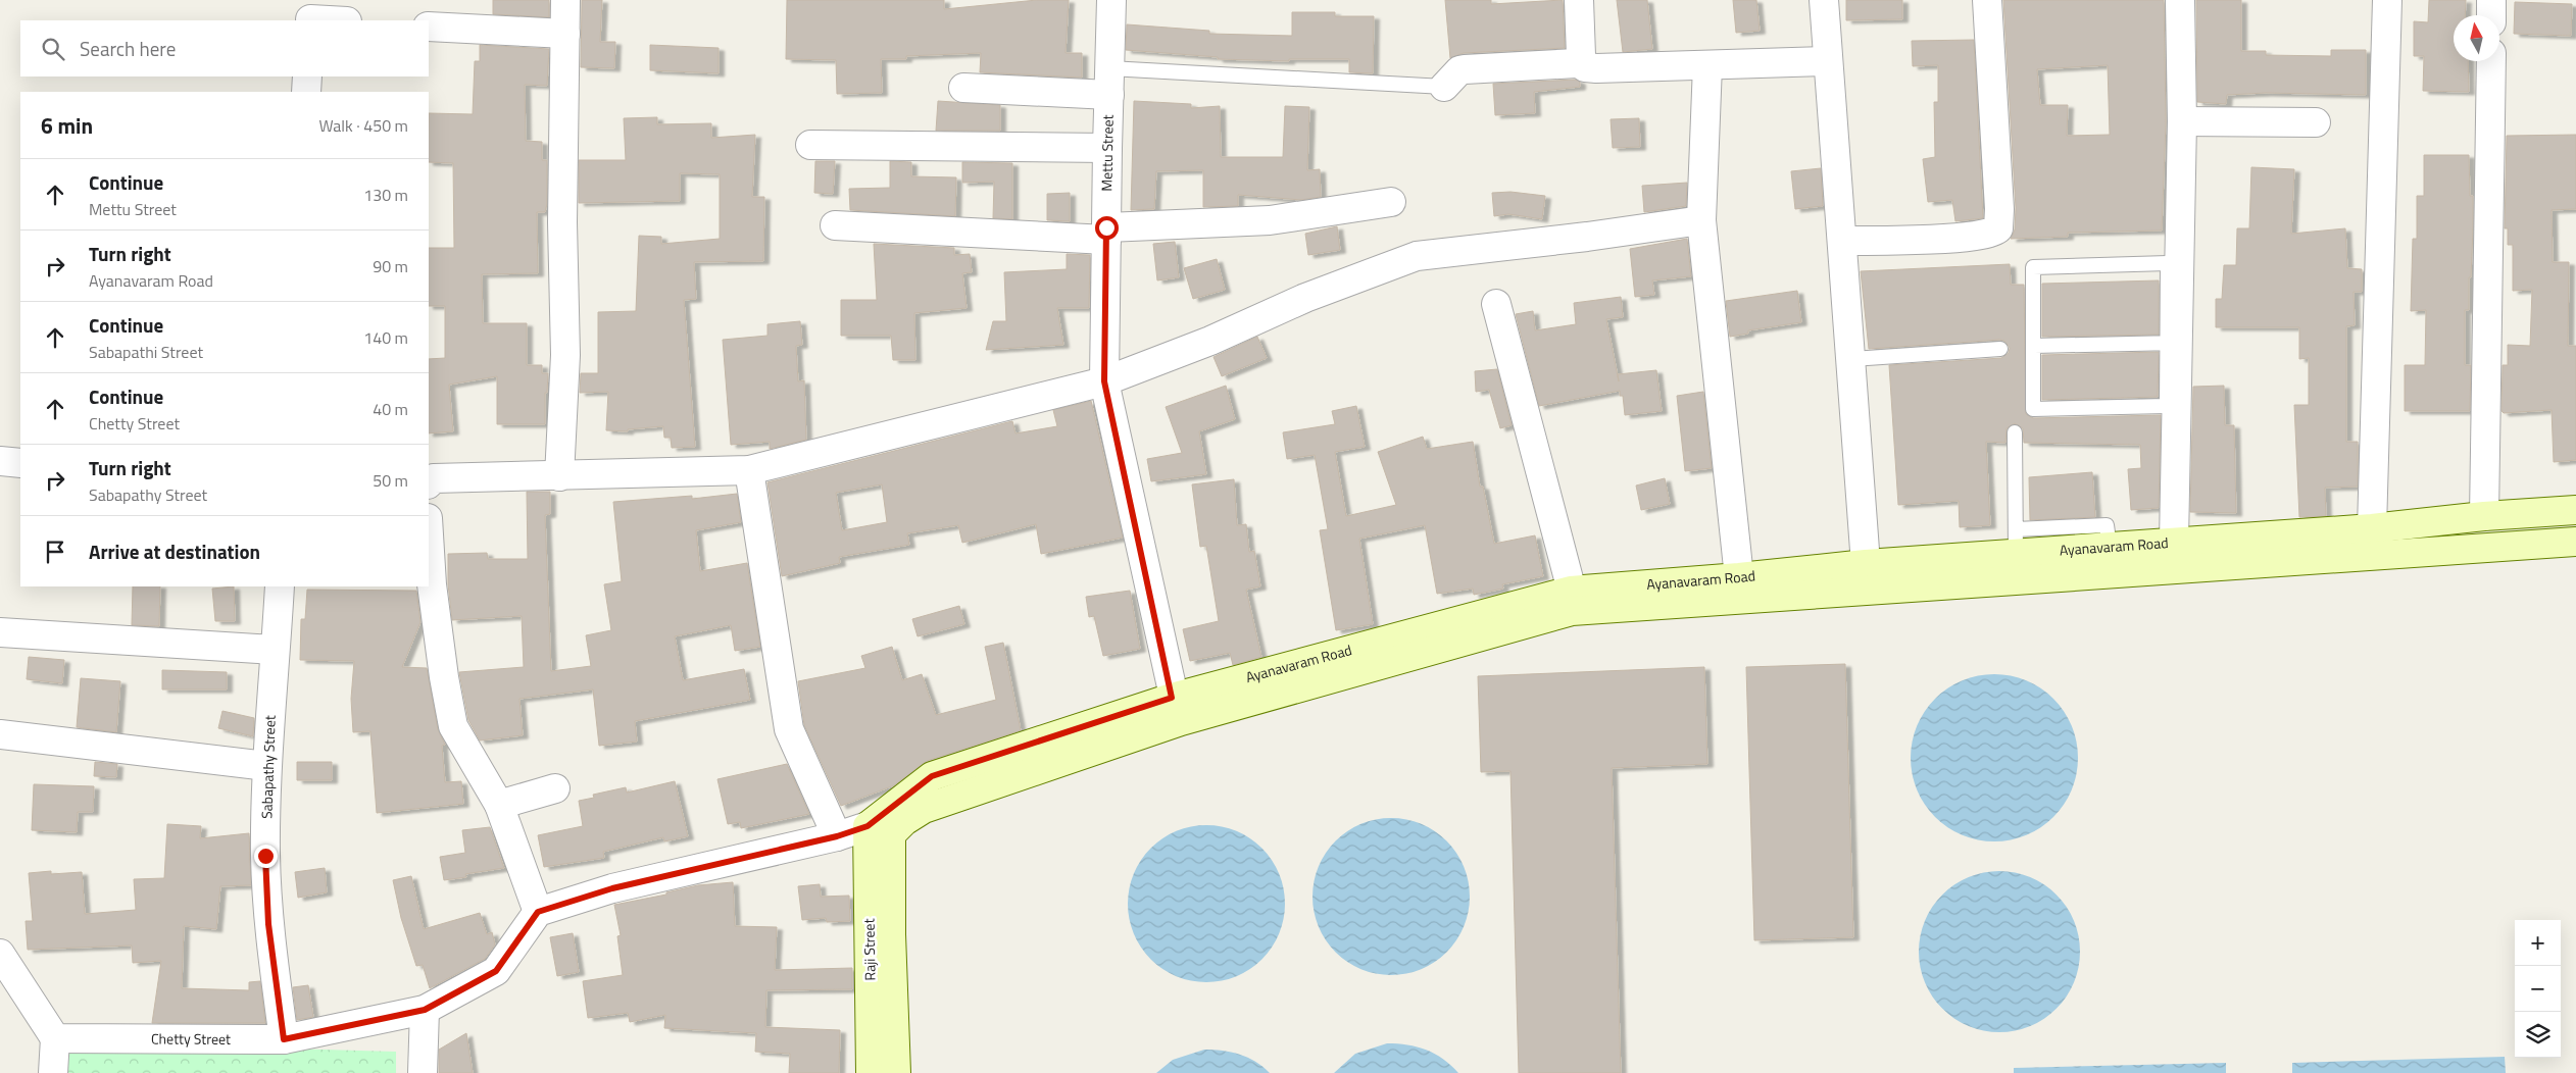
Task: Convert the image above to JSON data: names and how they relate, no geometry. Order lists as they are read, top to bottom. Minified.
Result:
{"streets":{"street":["Mettu Street","Ayanavaram Road","Sabapathy Street","Raji Street","Chetty Street"]},"crossings":[["Mettu Street","Ayanavaram Road"],["Ayanavaram Road","Raji Street"],["Sabapathy Street","Chetty Street"]],"north":"top","page":{"search":"Search here","heading":["6 min","Walk · 450 m"],"list":[["Continue","Mettu Street","130 m"],["Turn right","Ayanavaram Road","90 m"],["Continue","Sabapathi Street","140 m"],["Continue","Chetty Street","40 m"],["Turn right","Sabapathy Street","50 m"],"Arrive at destination"],"map_buttons":["+","−"]}}
